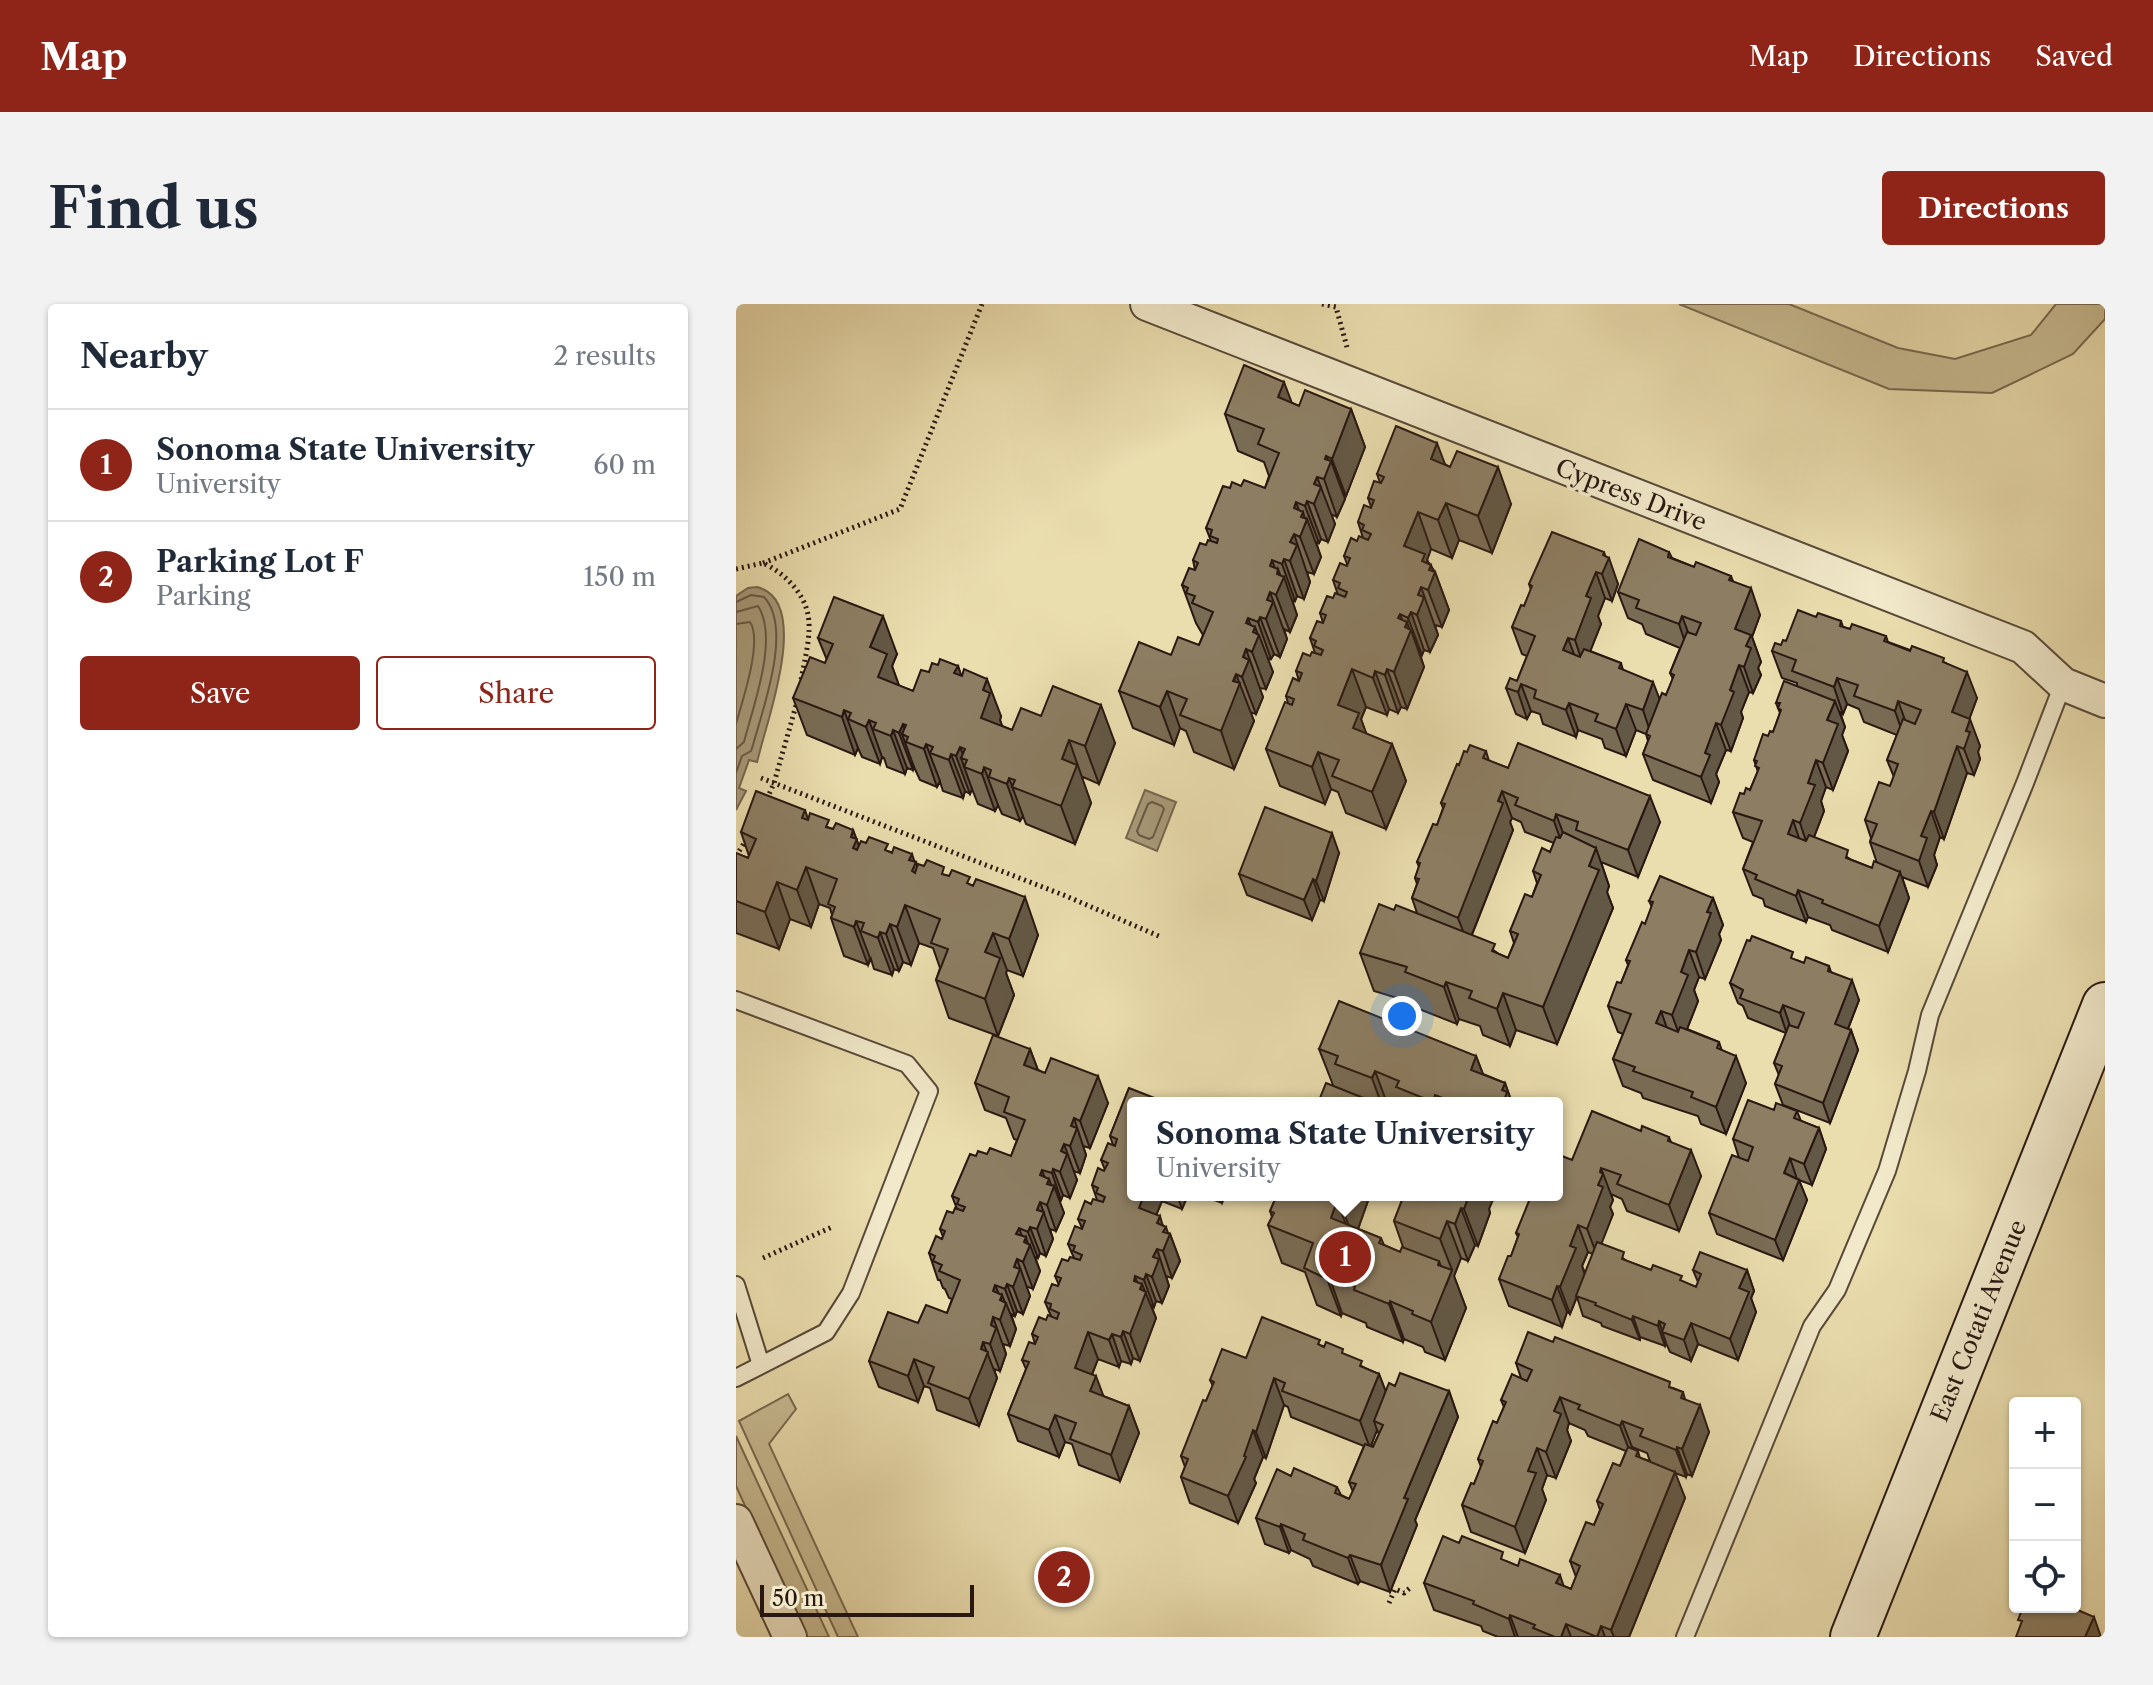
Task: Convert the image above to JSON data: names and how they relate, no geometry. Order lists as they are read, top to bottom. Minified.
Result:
{"streets":{"main road":["East Cotati Avenue"],"street":["Cypress Drive"]},"scale_bar":"50 m","page":{"header":"Map","nav":["Map","Directions","Saved"],"buttons":["Directions",["Save","Share"]],"title":"Find us","heading":["Nearby","2 results"],"list":[{"mark":"1","name":"Sonoma State University","note":"University","value":"60 m"},{"mark":"2","name":"Parking Lot F","note":"Parking","value":"150 m"}],"popup":["Sonoma State University","University"],"pins":["1","2"],"map_buttons":["+","−"],"scale":"50 m"}}
